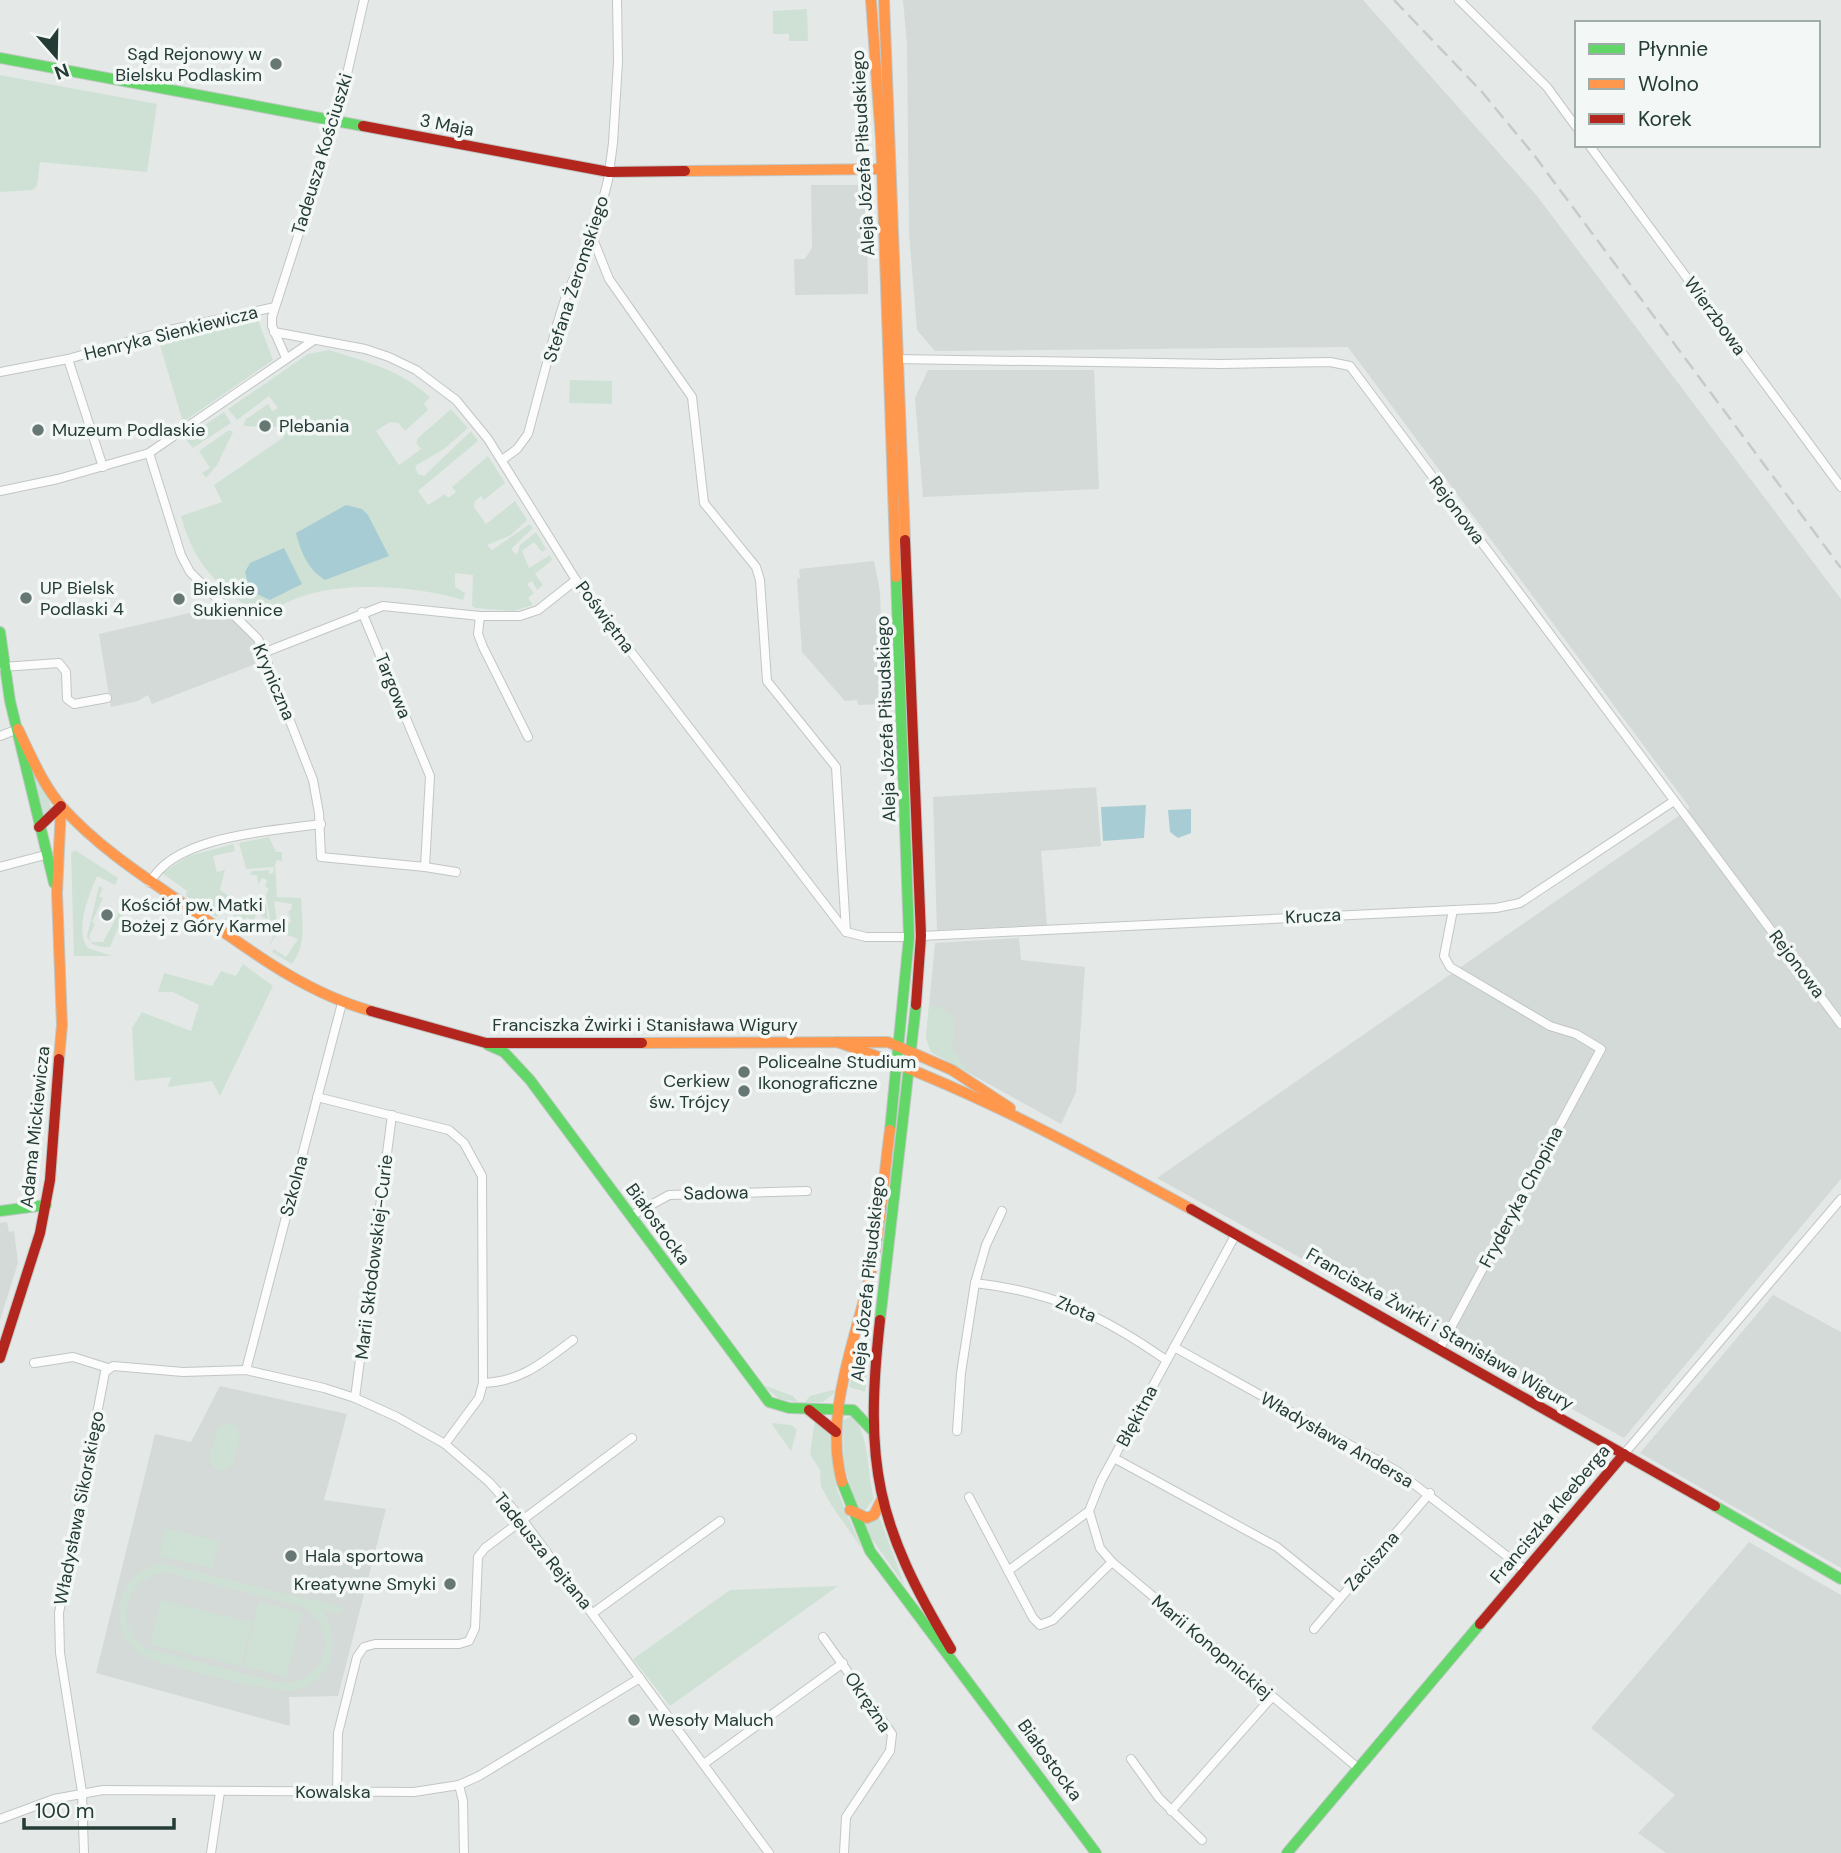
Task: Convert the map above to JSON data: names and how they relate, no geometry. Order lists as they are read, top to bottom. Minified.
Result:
{"streets":{"street":["3 Maja","Aleja Józefa Piłsudskiego","Tadeusza Kościuszki","Stefana Żeromskiego","Wierzbowa","Henryka Sienkiewicza","Rejonowa","Poświętna","Kryniczna","Targowa","Krucza","Franciszka Żwirki i Stanisława Wigury","Adama Mickiewicza","Szkolna","Sadowa","Fryderyka Chopina","Białostocka","Marii Skłodowskiej-Curie","Złota","Błękitna","Władysława Andersa","Władysława Sikorskiego","Franciszka Kleeberga","Tadeusza Rejtana","Zaciszna","Marii Konopnickiej","Okrężna","Kowalska"]},"crossings":[["3 Maja","Aleja Józefa Piłsudskiego"],["3 Maja","Tadeusza Kościuszki"],["3 Maja","Stefana Żeromskiego"],["Aleja Józefa Piłsudskiego","Rejonowa"],["Aleja Józefa Piłsudskiego","Krucza"],["Aleja Józefa Piłsudskiego","Franciszka Żwirki i Stanisława Wigury"],["Aleja Józefa Piłsudskiego","Białostocka"],["Tadeusza Kościuszki","Henryka Sienkiewicza"],["Tadeusza Kościuszki","Poświętna"],["Stefana Żeromskiego","Poświętna"],["Rejonowa","Krucza"],["Kryniczna","Targowa"],["Krucza","Fryderyka Chopina"],["Franciszka Żwirki i Stanisława Wigury","Adama Mickiewicza"],["Franciszka Żwirki i Stanisława Wigury","Szkolna"],["Franciszka Żwirki i Stanisława Wigury","Fryderyka Chopina"],["Franciszka Żwirki i Stanisława Wigury","Białostocka"],["Franciszka Żwirki i Stanisława Wigury","Błękitna"],["Franciszka Żwirki i Stanisława Wigury","Franciszka Kleeberga"],["Szkolna","Tadeusza Rejtana"],["Sadowa","Białostocka"],["Marii Skłodowskiej-Curie","Tadeusza Rejtana"],["Złota","Błękitna"],["Błękitna","Władysława Andersa"],["Błękitna","Marii Konopnickiej"],["Władysława Andersa","Franciszka Kleeberga"],["Władysława Andersa","Zaciszna"],["Władysława Sikorskiego","Tadeusza Rejtana"],["Władysława Sikorskiego","Kowalska"],["Franciszka Kleeberga","Marii Konopnickiej"],["Tadeusza Rejtana","Okrężna"],["Tadeusza Rejtana","Kowalska"]],"places":["Sąd Rejonowy w Bielsku Podlaskim","Plebania","Muzeum Podlaskie","UP Bielsk Podlaski 4","Bielskie Sukiennice","Kościół pw. Matki Bożej z Góry Karmel","Policealne Studium Ikonograficzne","Cerkiew św. Trójcy","Hala sportowa","Kreatywne Smyki","Wesoły Maluch"],"legend":["Płynnie","Wolno","Korek"],"scale_bar":"100 m","north":"bottom"}
